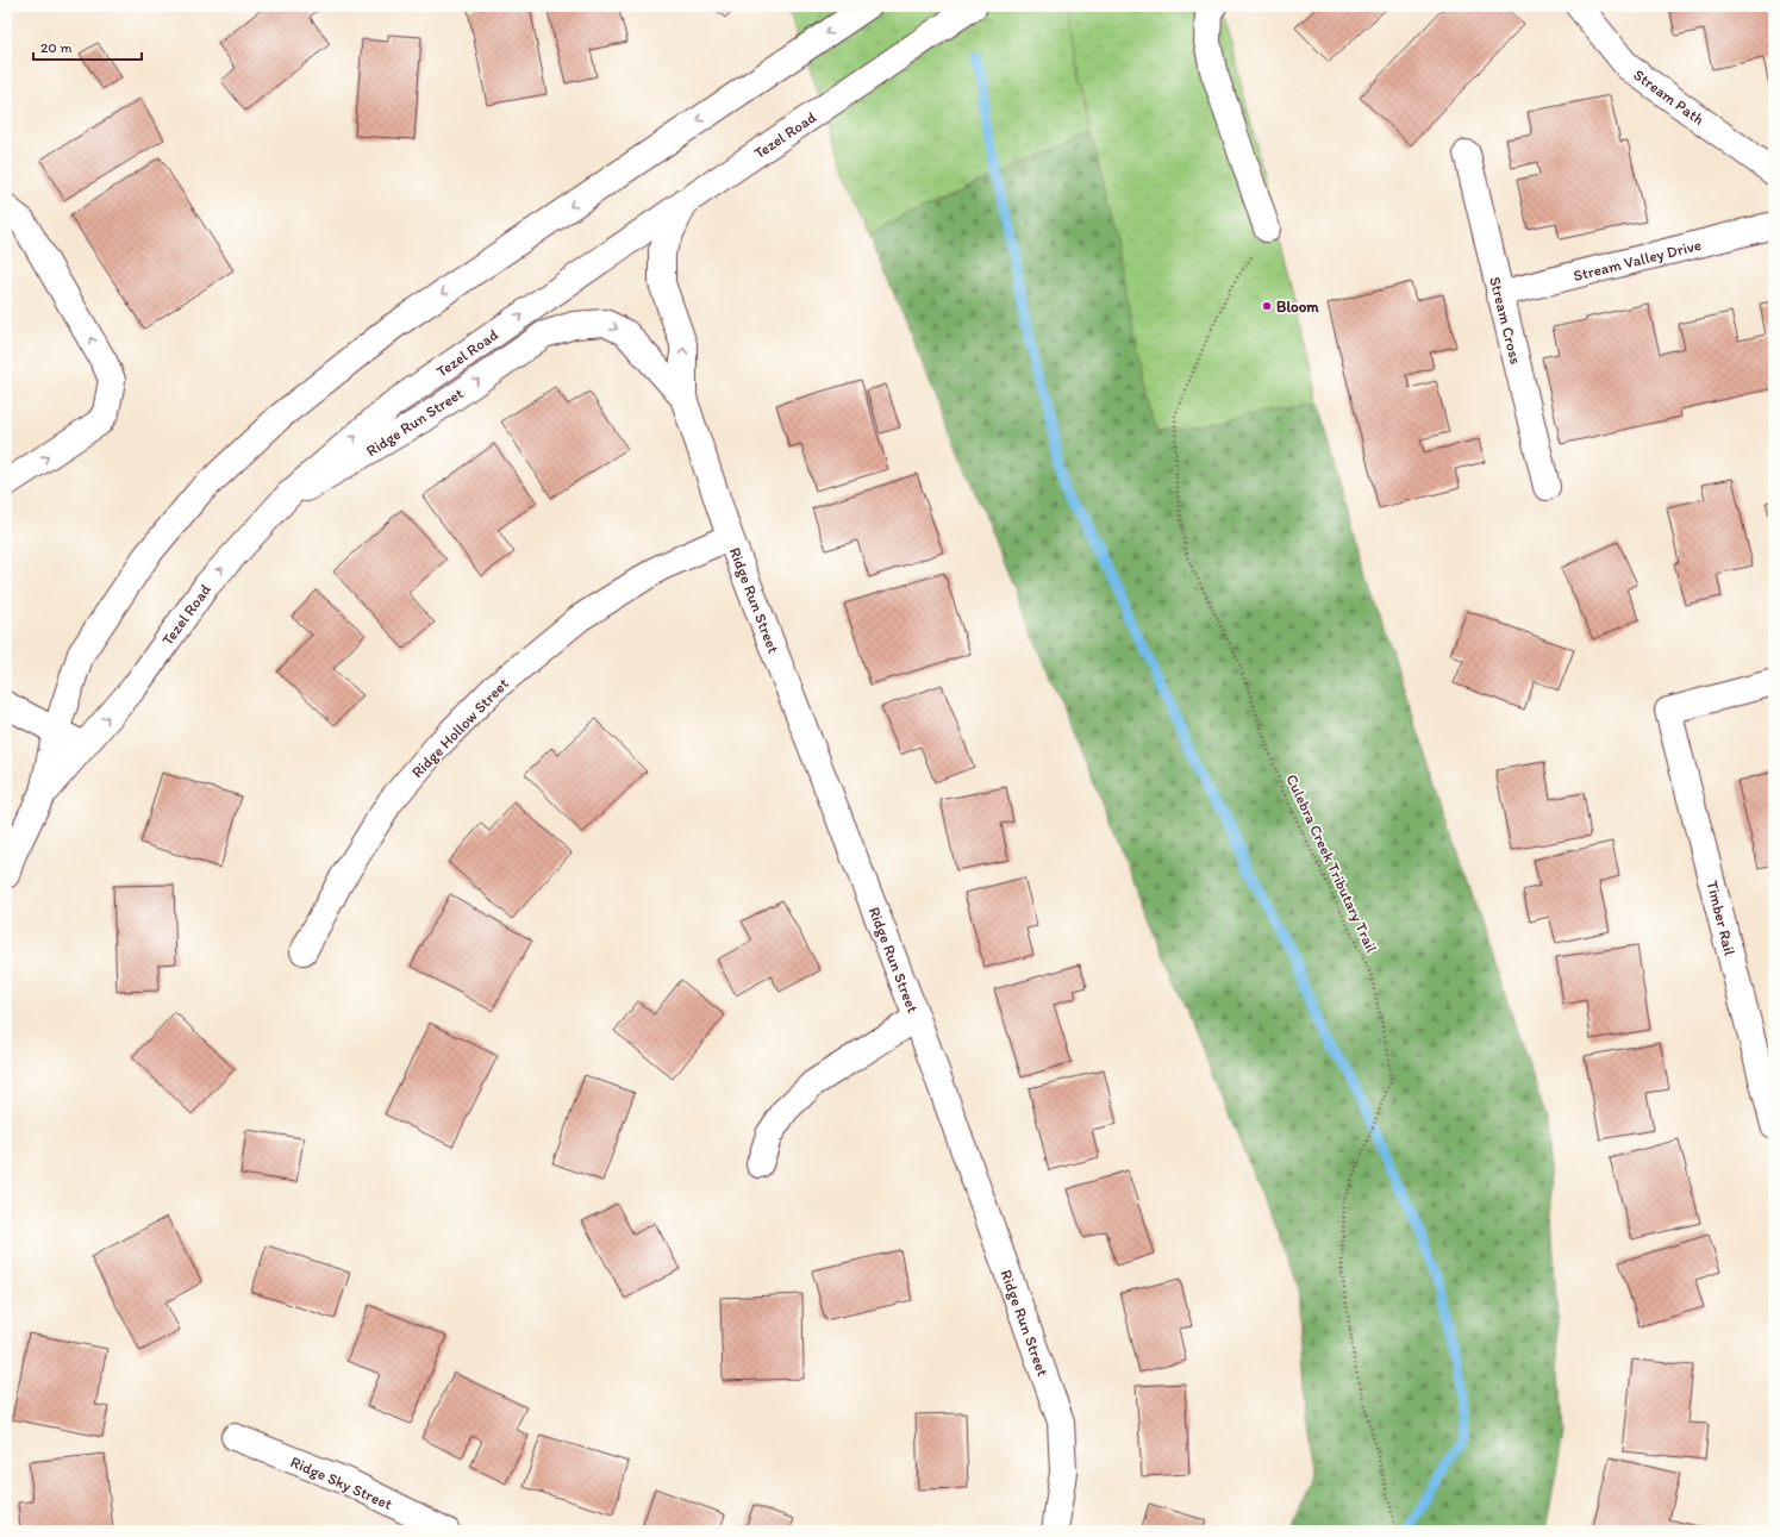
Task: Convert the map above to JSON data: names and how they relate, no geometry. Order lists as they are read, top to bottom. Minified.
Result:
{"streets":{"street":["Stream Path","Tezel Road","Stream Valley Drive","Stream Cross","Ridge Run Street","Ridge Hollow Street","Timber Rail","Ridge Sky Street"],"path":["Culebra Creek Tributary Trail"]},"crossings":[["Tezel Road","Ridge Run Street"],["Stream Valley Drive","Stream Cross"],["Ridge Run Street","Ridge Hollow Street"]],"places":["Bloom"],"scale_bar":"20 m"}
